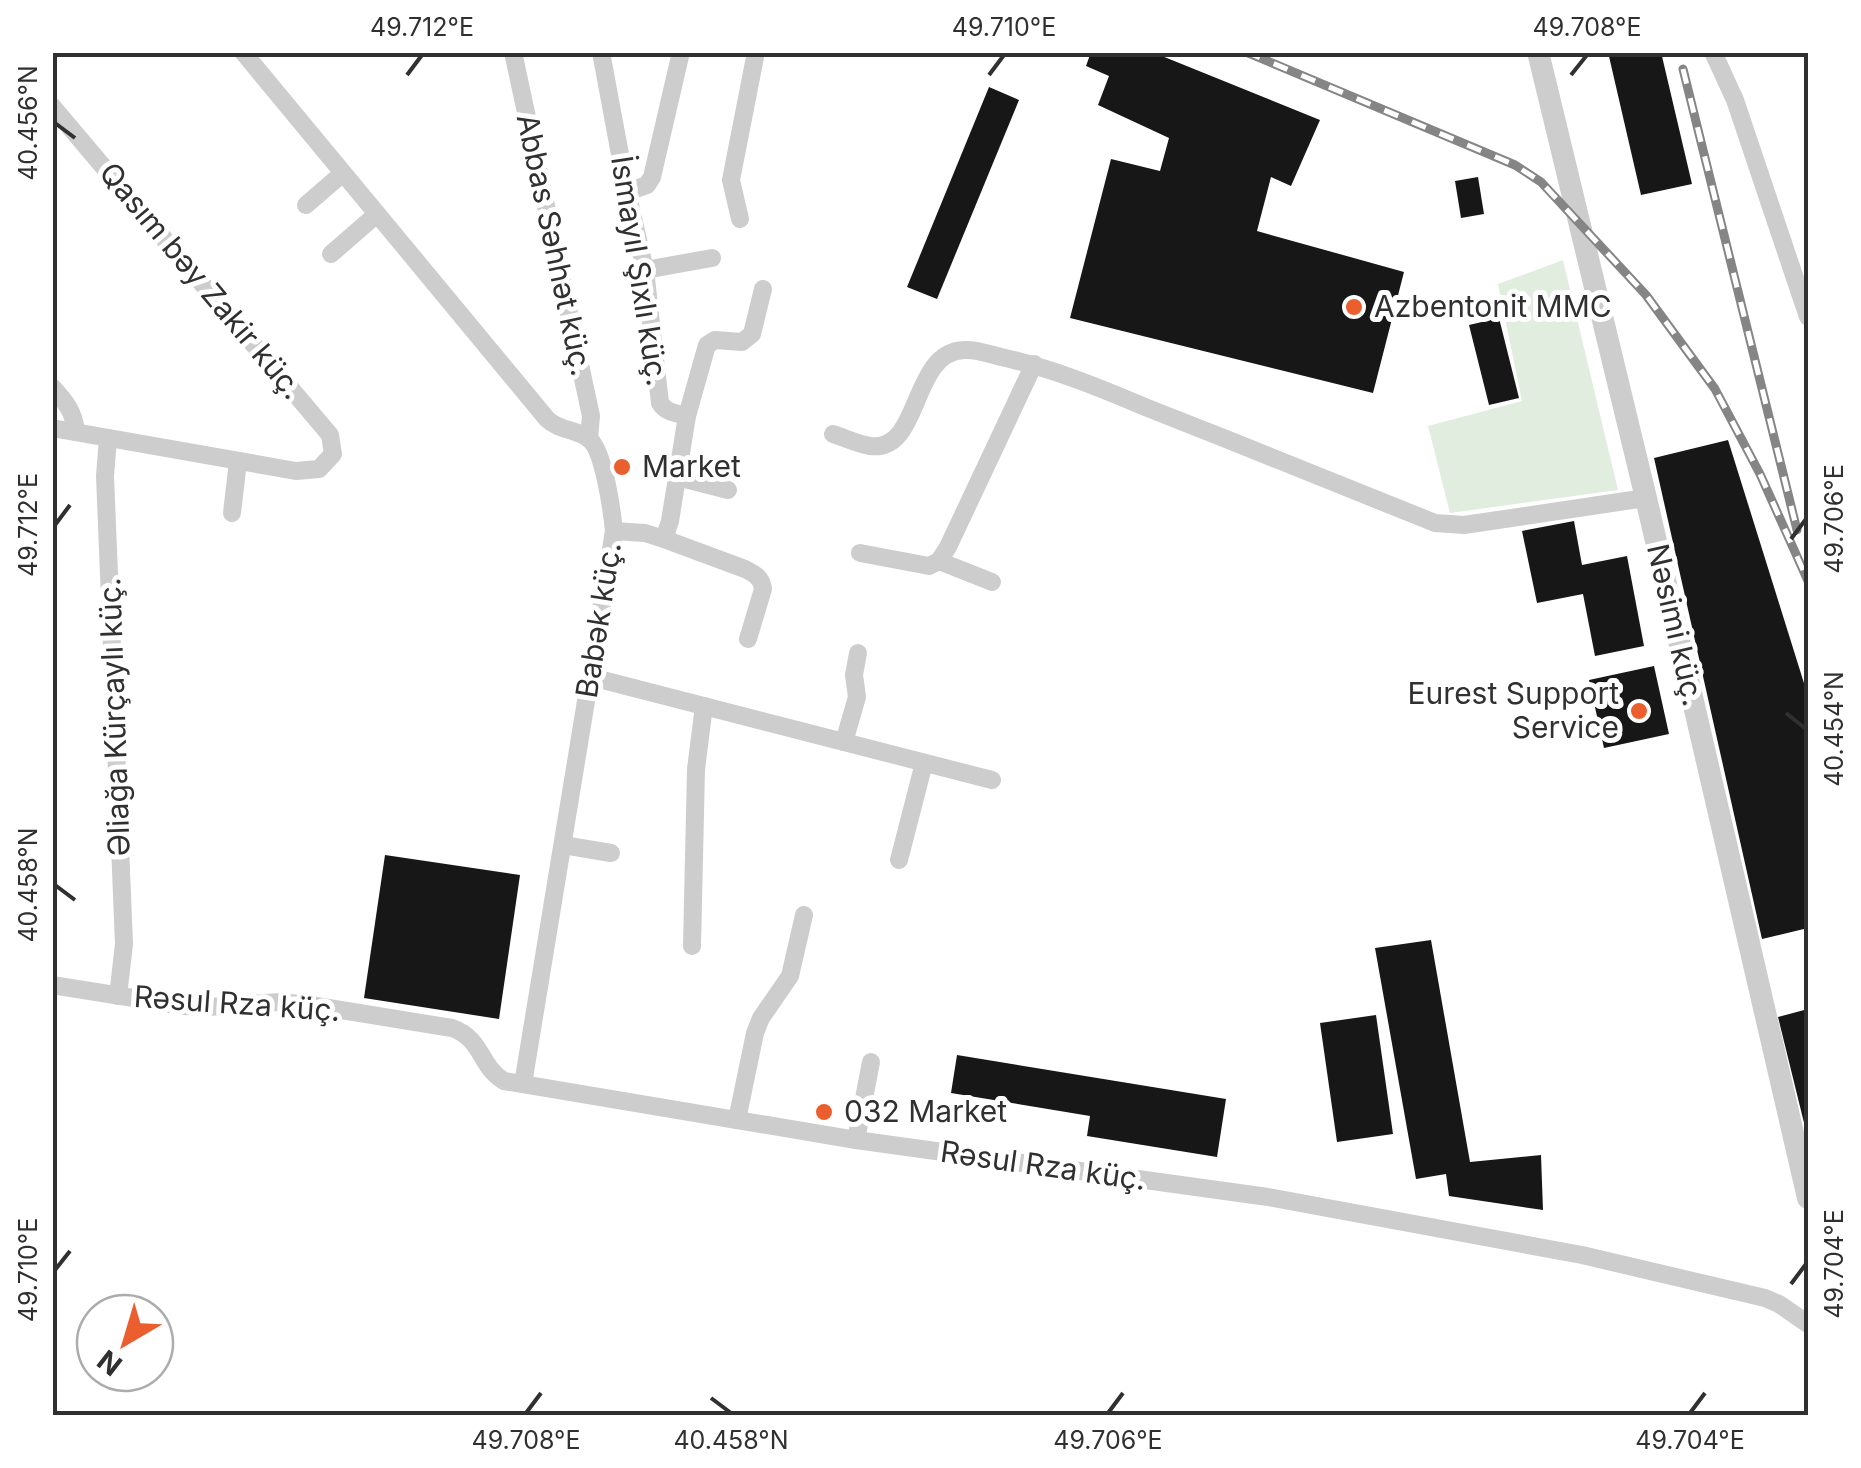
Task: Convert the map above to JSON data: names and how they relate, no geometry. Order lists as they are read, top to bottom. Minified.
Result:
{"streets":{"street":["Abbas Səhhət küç.","İsmayıl Şıxlı küç.","Qasım bəy Zakir küç.","Babək küç.","Nəsimi küç.","Əliağa Kürçaylı küç.","Rəsul Rza küç."]},"crossings":[["Abbas Səhhət küç.","Babək küç."],["Babək küç.","Rəsul Rza küç."],["Əliağa Kürçaylı küç.","Rəsul Rza küç."]],"places":["Azbentonit MMC","Market","Eurest Support Service","032 Market"],"north":"bottom left","coordinates":["49.712°E","49.710°E","49.708°E","40.456°N","49.706°E","40.454°N","40.458°N","49.704°E"]}
